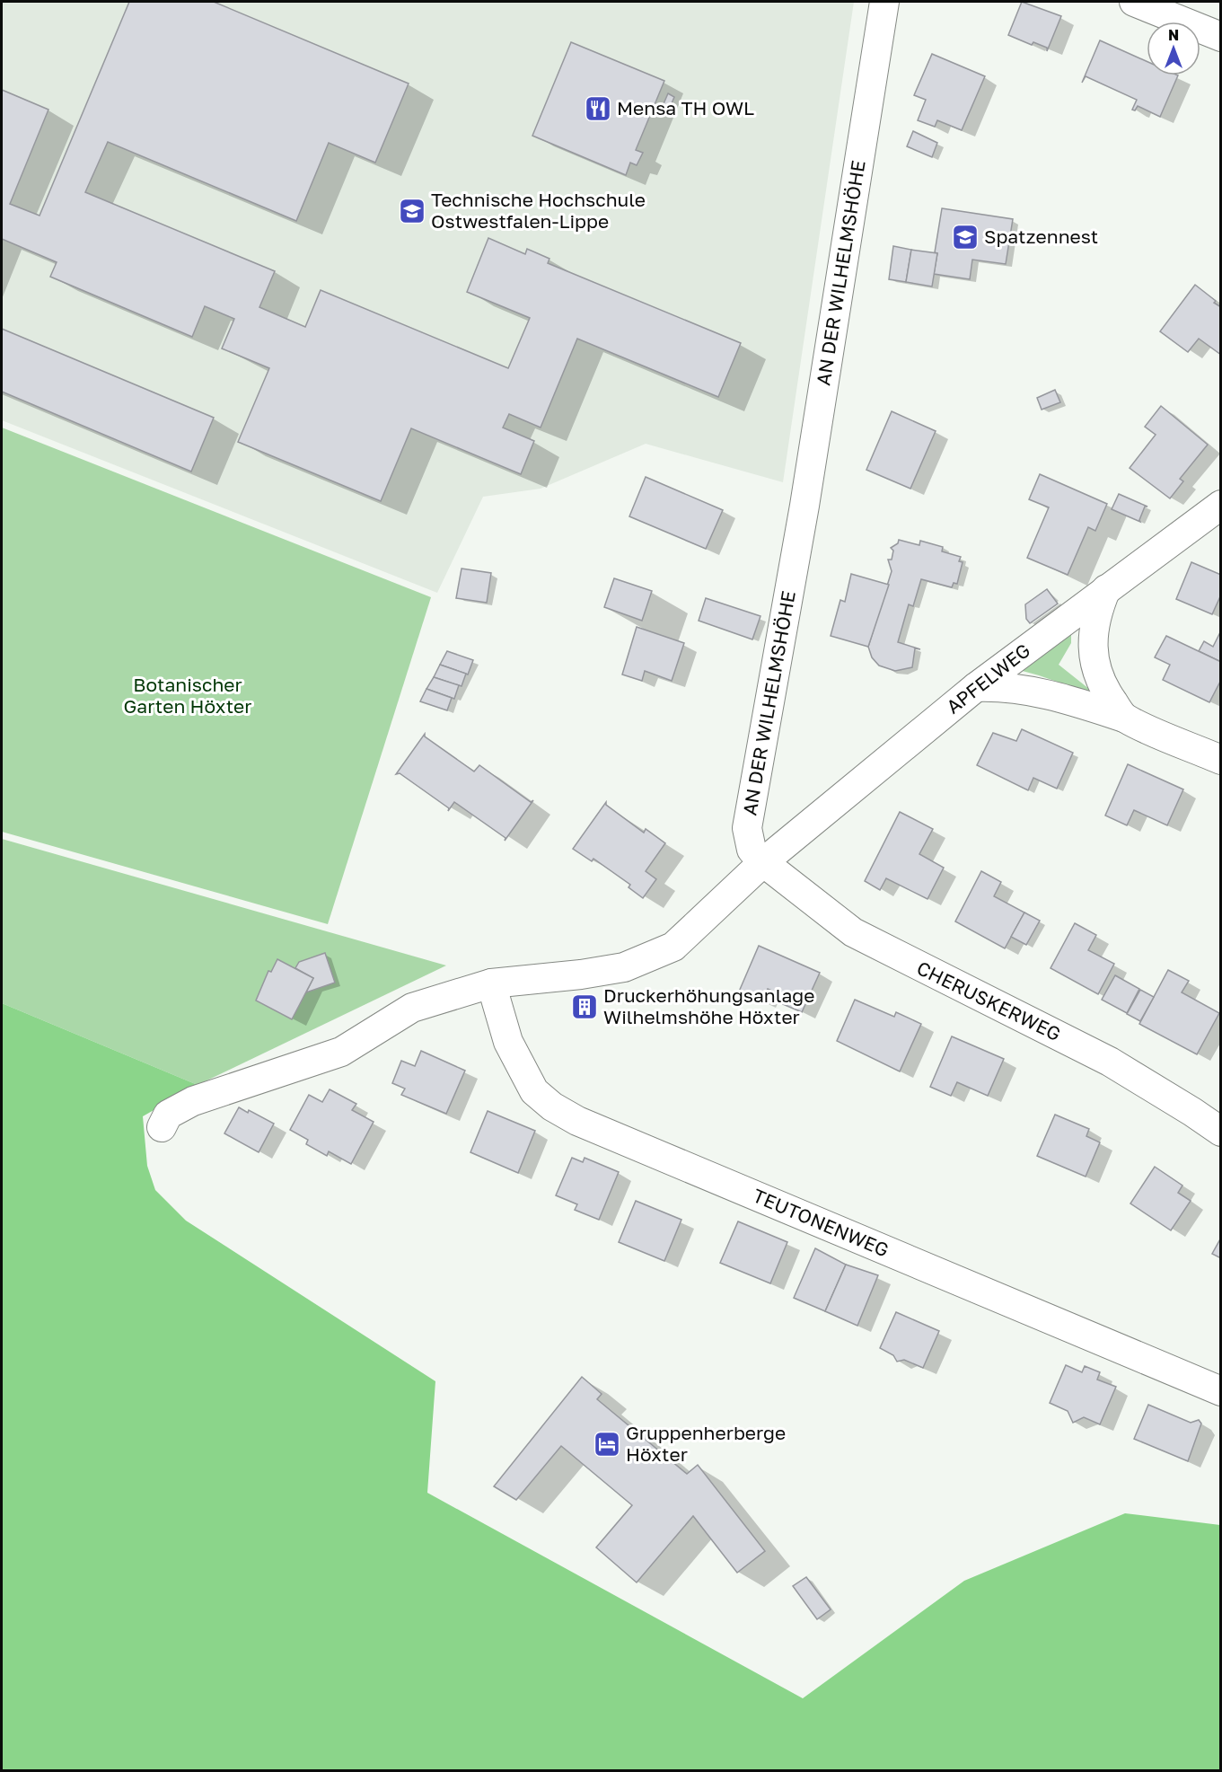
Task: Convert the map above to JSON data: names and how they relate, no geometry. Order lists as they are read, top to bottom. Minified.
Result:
{"streets":{"street":["AN DER WILHELMSHÖHE","APFELWEG","CHERUSKERWEG","TEUTONENWEG"]},"crossings":[["AN DER WILHELMSHÖHE","APFELWEG"],["AN DER WILHELMSHÖHE","CHERUSKERWEG"],["APFELWEG","CHERUSKERWEG"]],"parks":["Botanischer Garten Höxter"],"places":{"restaurant":["Mensa TH OWL"],"school or university":["Technische Hochschule Ostwestfalen-Lippe","Spatzennest"],"building":["Druckerhöhungsanlage Wilhelmshöhe Höxter"],"hotel":["Gruppenherberge Höxter"]},"north":"top"}
